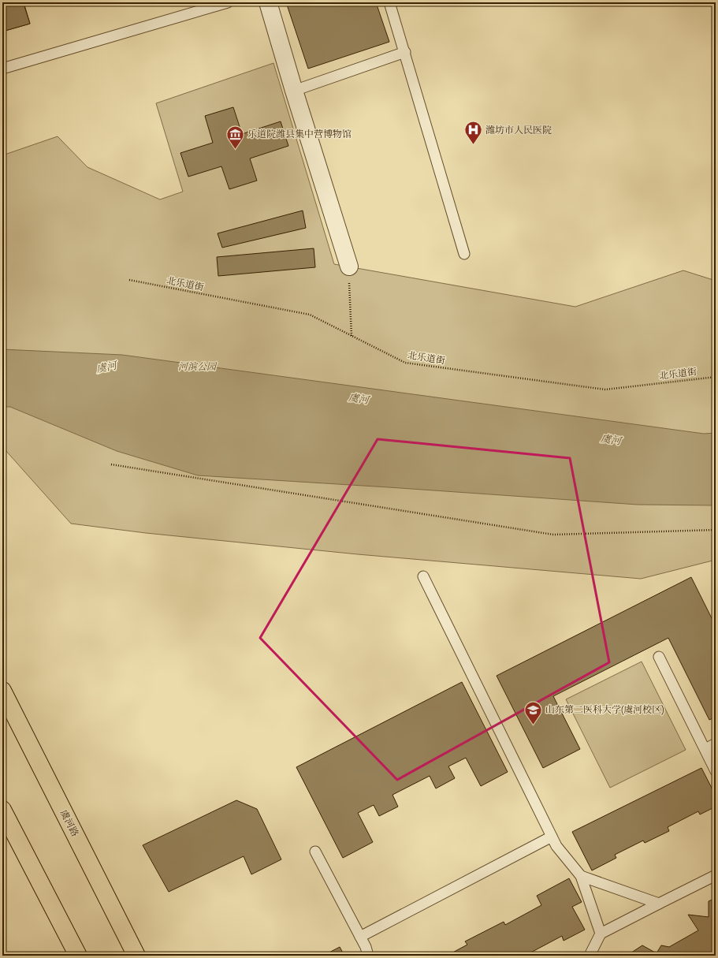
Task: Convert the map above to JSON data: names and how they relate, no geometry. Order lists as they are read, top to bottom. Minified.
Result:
{"streets":{"main road":["虞河路"],"path":["北乐道街"]},"water":["虞河"],"parks":["河滨公园"],"places":{"hospital":["潍坊市人民医院"],"museum":["乐道院潍县集中营博物馆"],"school or university":["山东第二医科大学(虞河校区)"]}}
